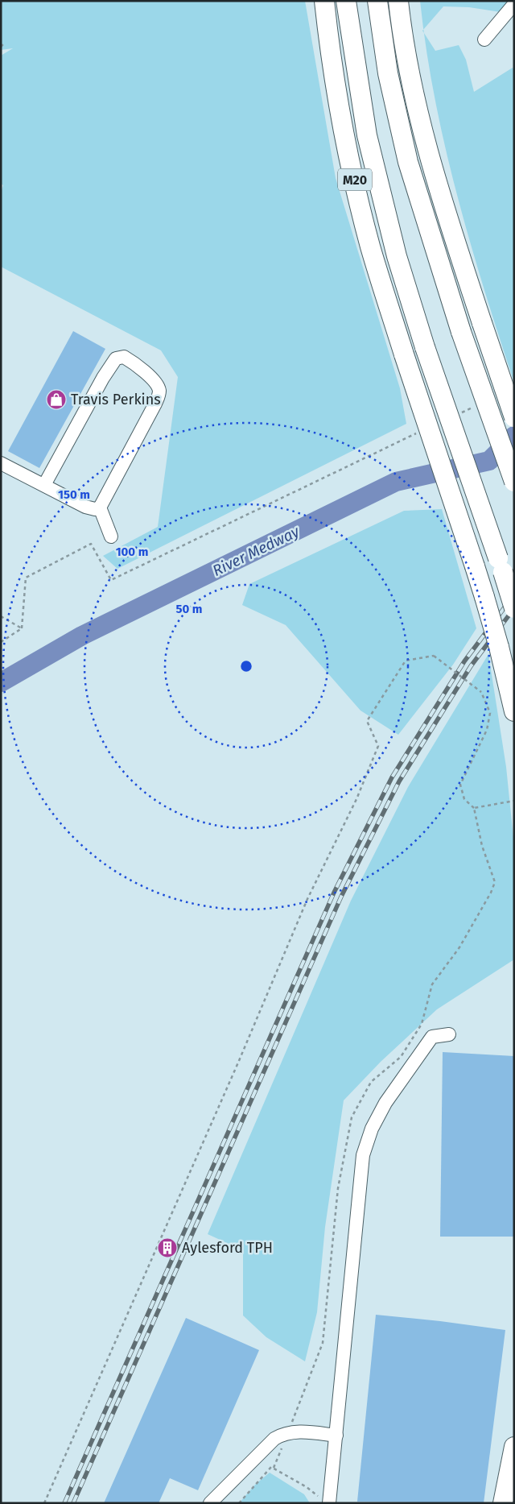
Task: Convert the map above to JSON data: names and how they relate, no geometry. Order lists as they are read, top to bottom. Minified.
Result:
{"streets":{"highway":["M20"]},"water":["River Medway"],"places":{"shop":["Travis Perkins"],"building":["Aylesford TPH"]},"rings":["150 m","100 m","50 m"]}
